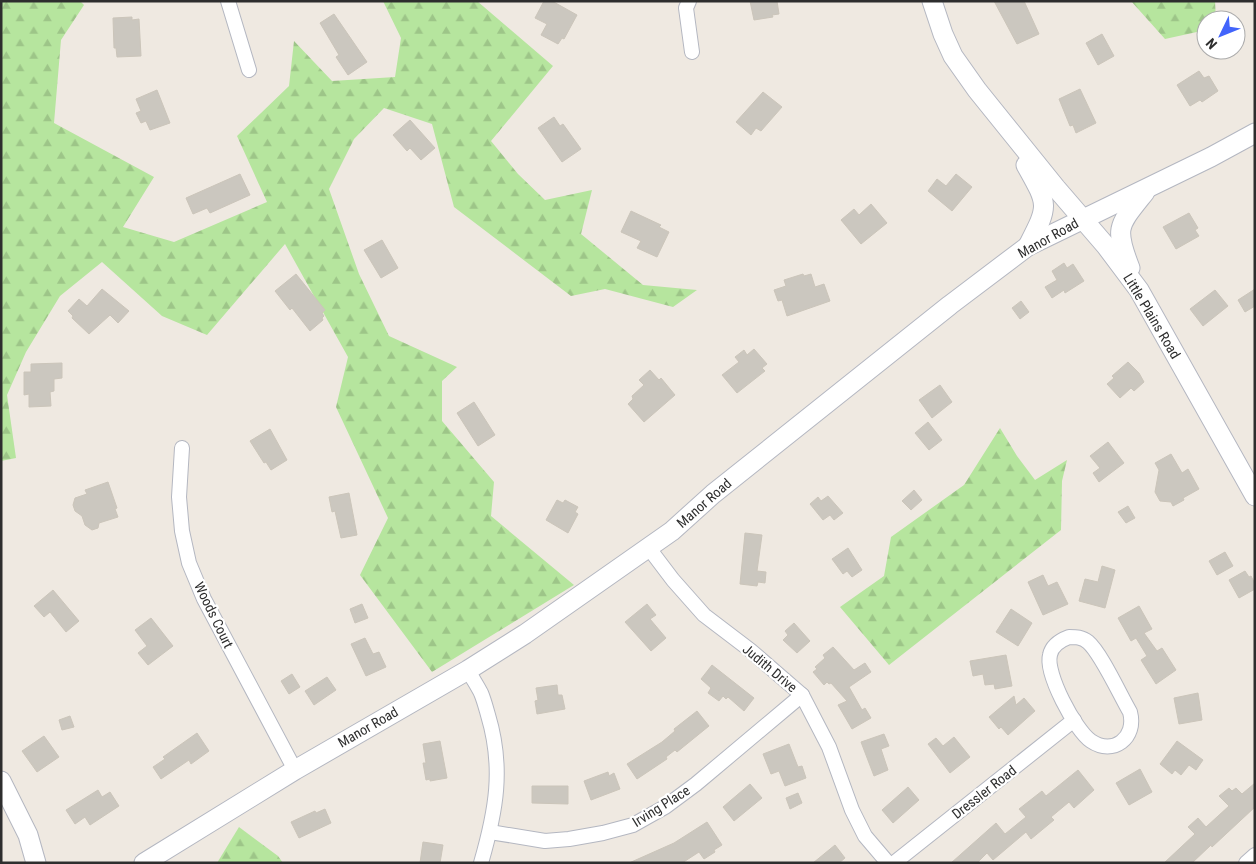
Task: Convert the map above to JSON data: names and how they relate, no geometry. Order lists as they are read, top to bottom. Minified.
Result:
{"streets":{"street":["Manor Road","Little Plains Road","Woods Court","Judith Drive","Dressler Road","Irving Place"]},"crossings":[["Manor Road","Little Plains Road"],["Manor Road","Woods Court"],["Manor Road","Judith Drive"],["Judith Drive","Irving Place"]],"north":"bottom left"}
